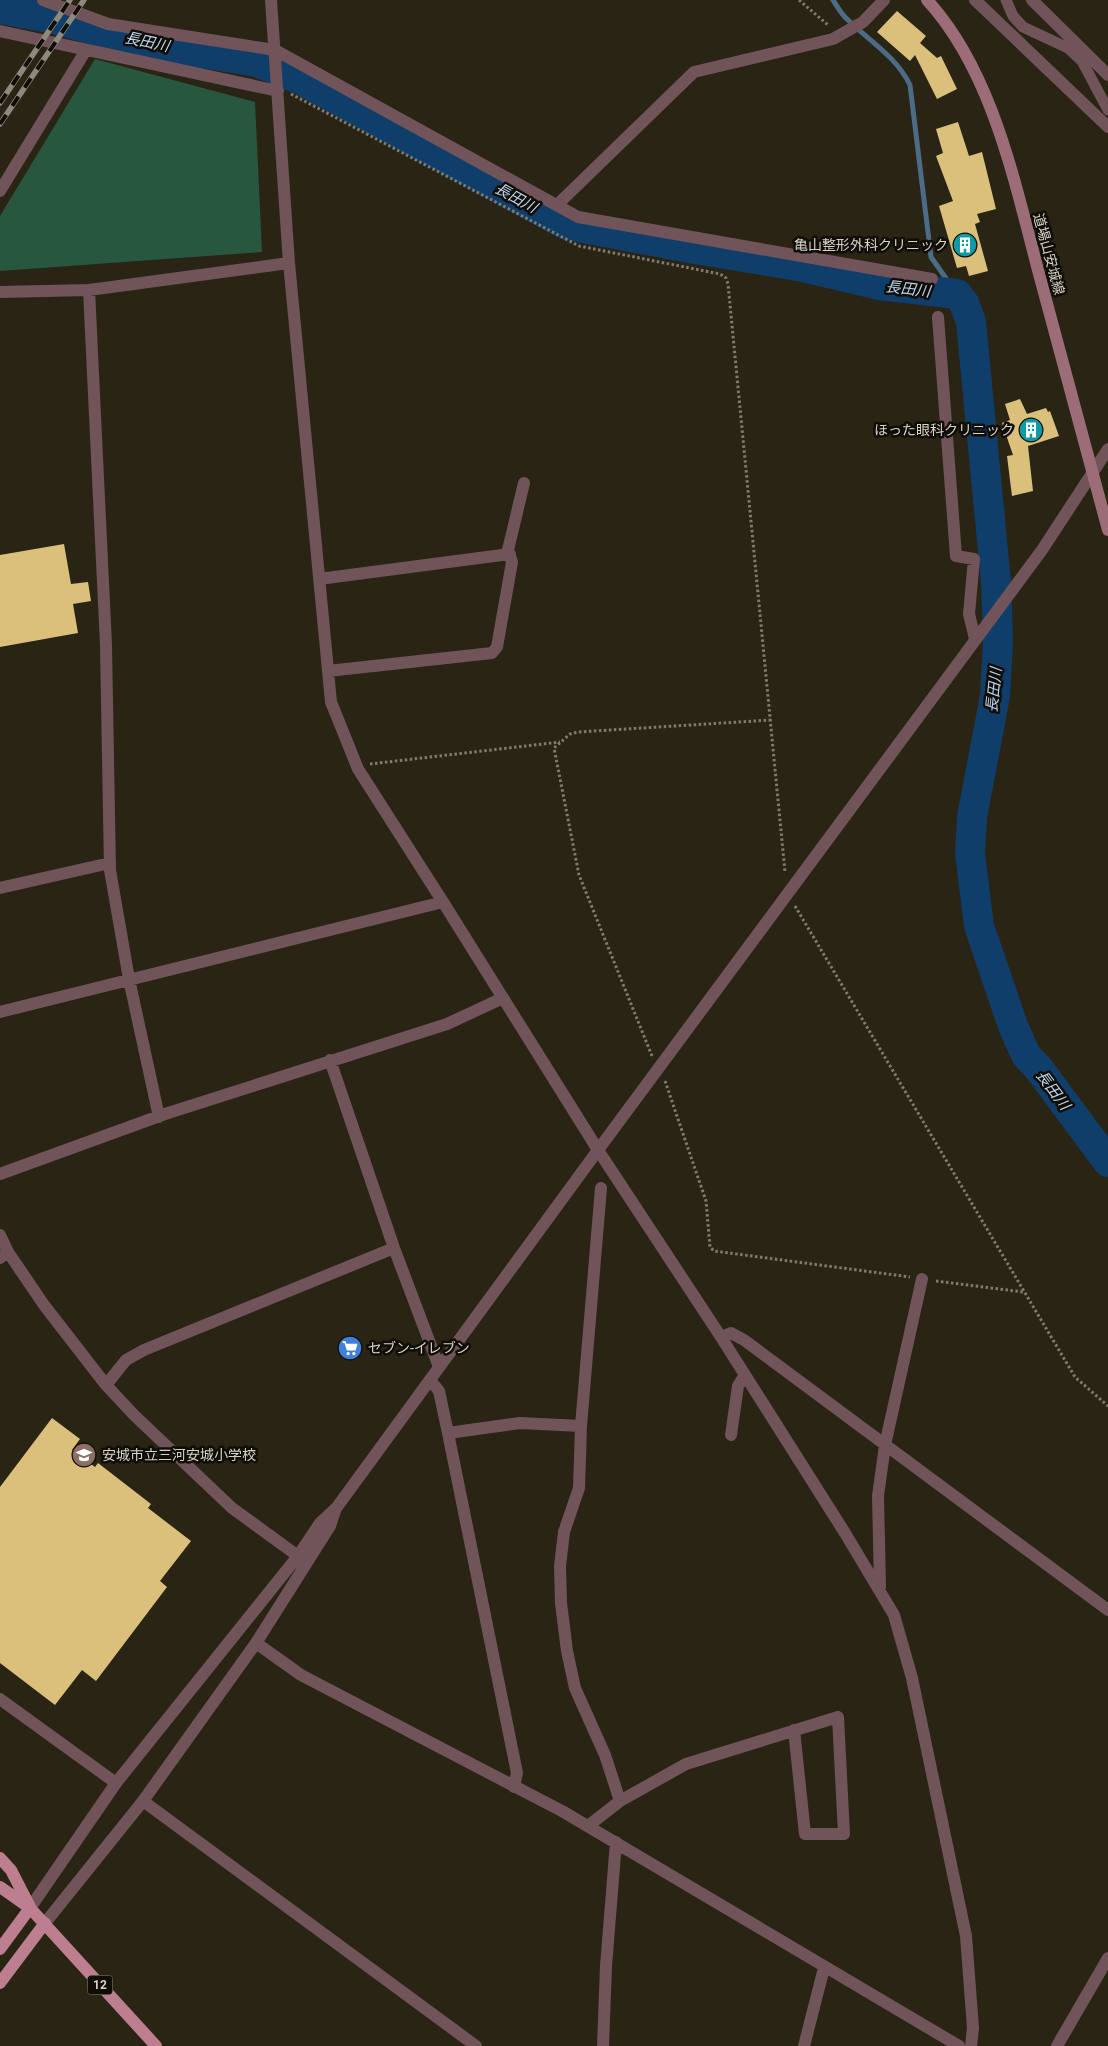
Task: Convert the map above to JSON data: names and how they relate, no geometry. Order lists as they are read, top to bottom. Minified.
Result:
{"streets":{"main road":["道場山安城線","12"]},"water":["長田川"],"places":{"building":["亀山整形外科クリニック","ほった眼科クリニック"],"supermarket":["セブン-イレブン"],"school or university":["安城市立三河安城小学校"]}}
